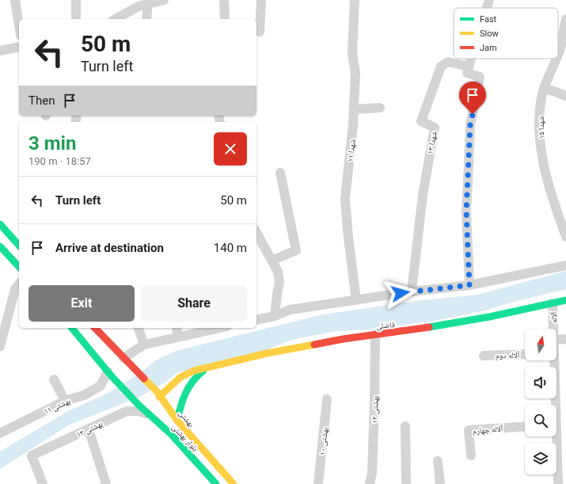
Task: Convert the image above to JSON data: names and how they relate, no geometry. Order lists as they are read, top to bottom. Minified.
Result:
{"streets":{"main road":["فاضلی","بهشتی","بلوار بهشتی"],"street":["شهدا ۱۵","شهدا ۱۳","شهدا ۱۱","آلاله","آلاله دوم","بهشتی ۱۱","بهشتی ۱۲","بهشتی ۱۳","آلاله چهارم","بهشتی ۱۰"]},"crossings":[["آلاله","فاضلی"],["فاضلی","بهشتی ۱۲"],["فاضلی","بهشتی"],["بهشتی ۱۱","بلوار بهشتی"],["بهشتی ۱۳","بلوار بهشتی"]],"legend":["Fast","Slow","Jam"],"north":"top","page":{"turn":["50 m","Turn left"],"then":"Then","heading":["3 min","190 m · 18:57"],"list":[{"name":"Turn left","value":"50 m"},{"name":"Arrive at destination","value":"140 m"}],"buttons":["Exit","Share"]}}
